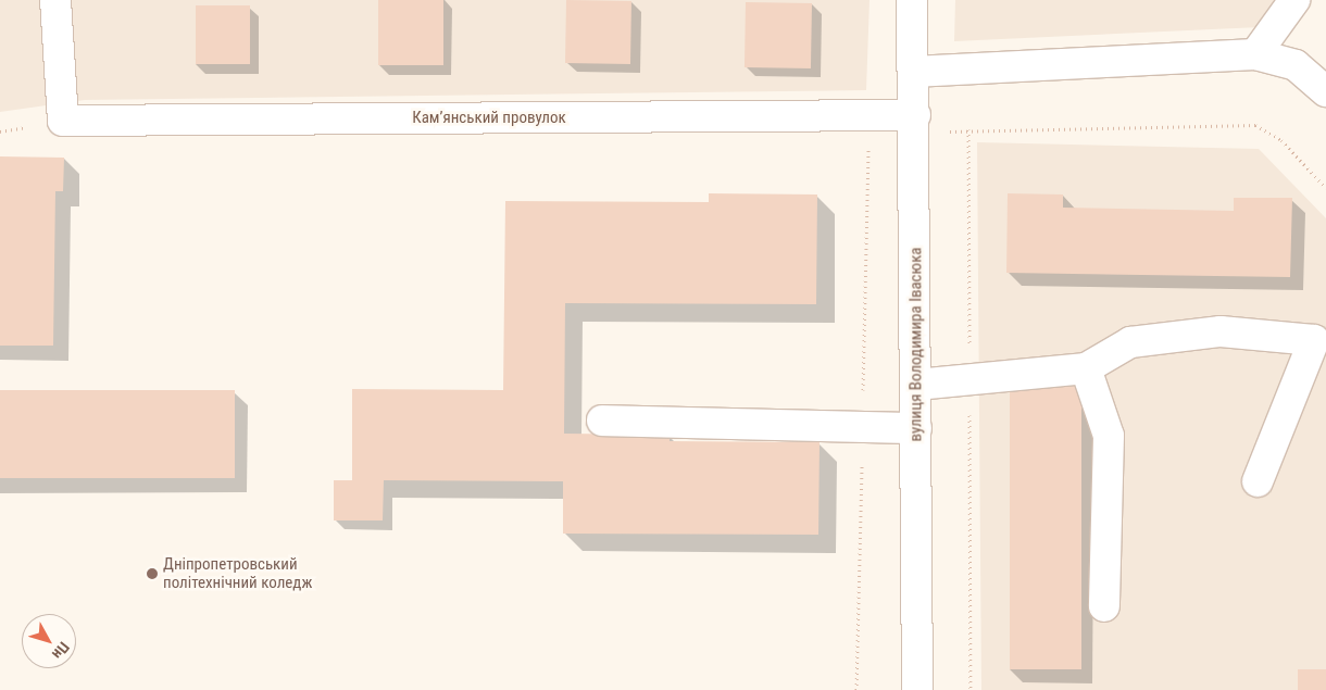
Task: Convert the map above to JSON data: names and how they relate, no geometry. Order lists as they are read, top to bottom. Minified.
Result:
{"streets":{"street":["Камʼянський провулок","вулиця Володимира Івасюка"]},"crossings":[["Камʼянський провулок","вулиця Володимира Івасюка"]],"places":["Дніпропетровський політехнічний коледж"],"north":"bottom right"}
